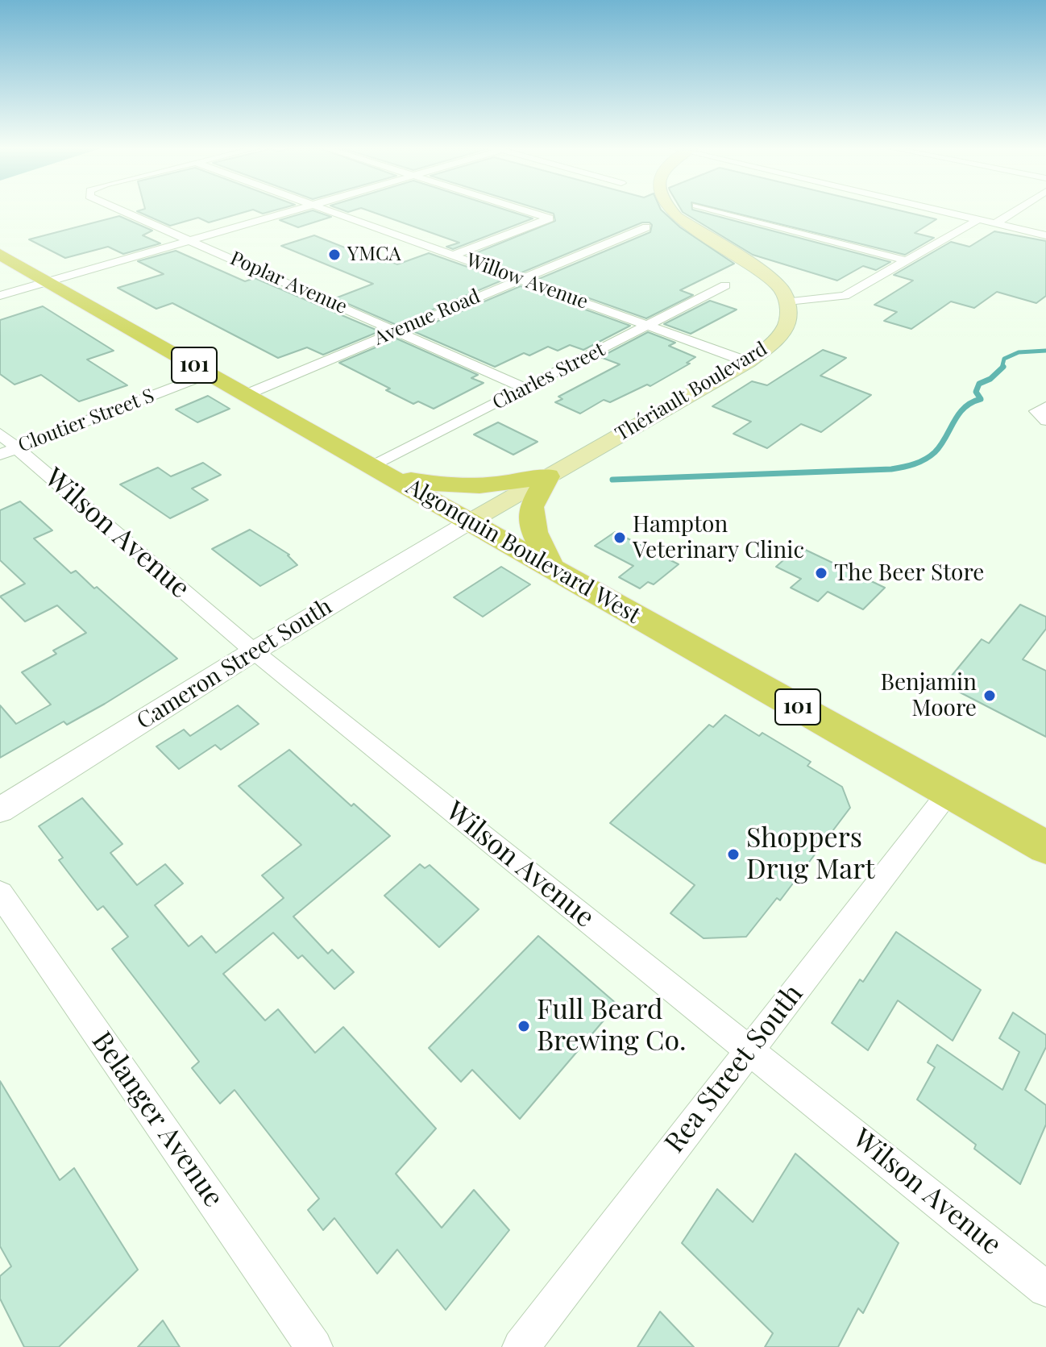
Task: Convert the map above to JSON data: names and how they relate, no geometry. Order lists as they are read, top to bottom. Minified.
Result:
{"streets":{"main road":["101","Thériault Boulevard","Algonquin Boulevard West"],"street":["Willow Avenue","Poplar Avenue","Avenue Road","Charles Street","Cloutier Street S","Wilson Avenue","Cameron Street South","Rea Street South","Belanger Avenue"]},"crossings":[["Willow Avenue","Avenue Road"],["Willow Avenue","Charles Street"],["Willow Avenue","Thériault Boulevard"],["Poplar Avenue","Avenue Road"],["Poplar Avenue","Charles Street"],["Avenue Road","Algonquin Boulevard West"],["Charles Street","Algonquin Boulevard West"],["Thériault Boulevard","Algonquin Boulevard West"],["Thériault Boulevard","Cameron Street South"],["Cloutier Street S","Wilson Avenue"],["Cloutier Street S","Algonquin Boulevard West"],["Wilson Avenue","Cameron Street South"],["Wilson Avenue","Rea Street South"],["Algonquin Boulevard West","Cameron Street South"],["Algonquin Boulevard West","Rea Street South"]],"places":["YMCA","Hampton Veterinary Clinic","The Beer Store","Benjamin Moore","Shoppers Drug Mart","Full Beard Brewing Co."]}
